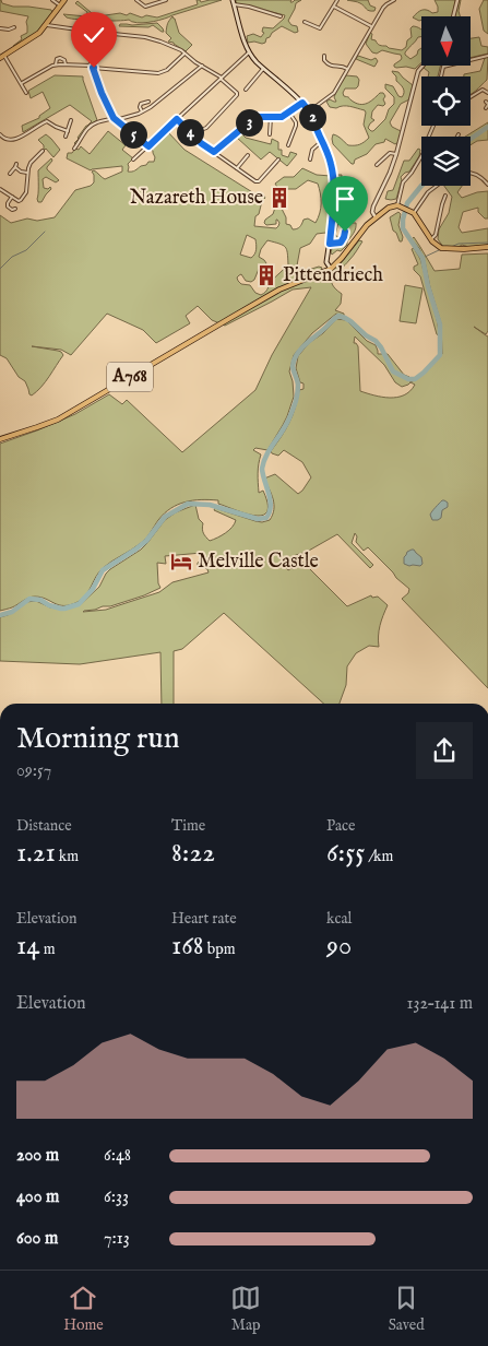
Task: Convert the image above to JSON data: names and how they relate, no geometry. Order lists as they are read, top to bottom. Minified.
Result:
{"streets":{"main road":["A768"]},"places":{"building":["Nazareth House","Pittendriech"],"hotel":["Melville Castle"]},"north":"bottom","page":{"pins":["2","3","4","5"],"heading":["Morning run","09:57"],"stats":[["Distance","1.21 km"],["Time","8:22"],["Pace","6:55 /km"],["Elevation","14 m"],["Heart rate","168 bpm"],["kcal","90"]],"chart":["Elevation","132–141 m"],"list":[{"name":"200 m","note":"6:48"},{"name":"400 m","note":"6:33"},{"name":"600 m","note":"7:13"}],"tabs":["Home","Map","Saved"]}}
